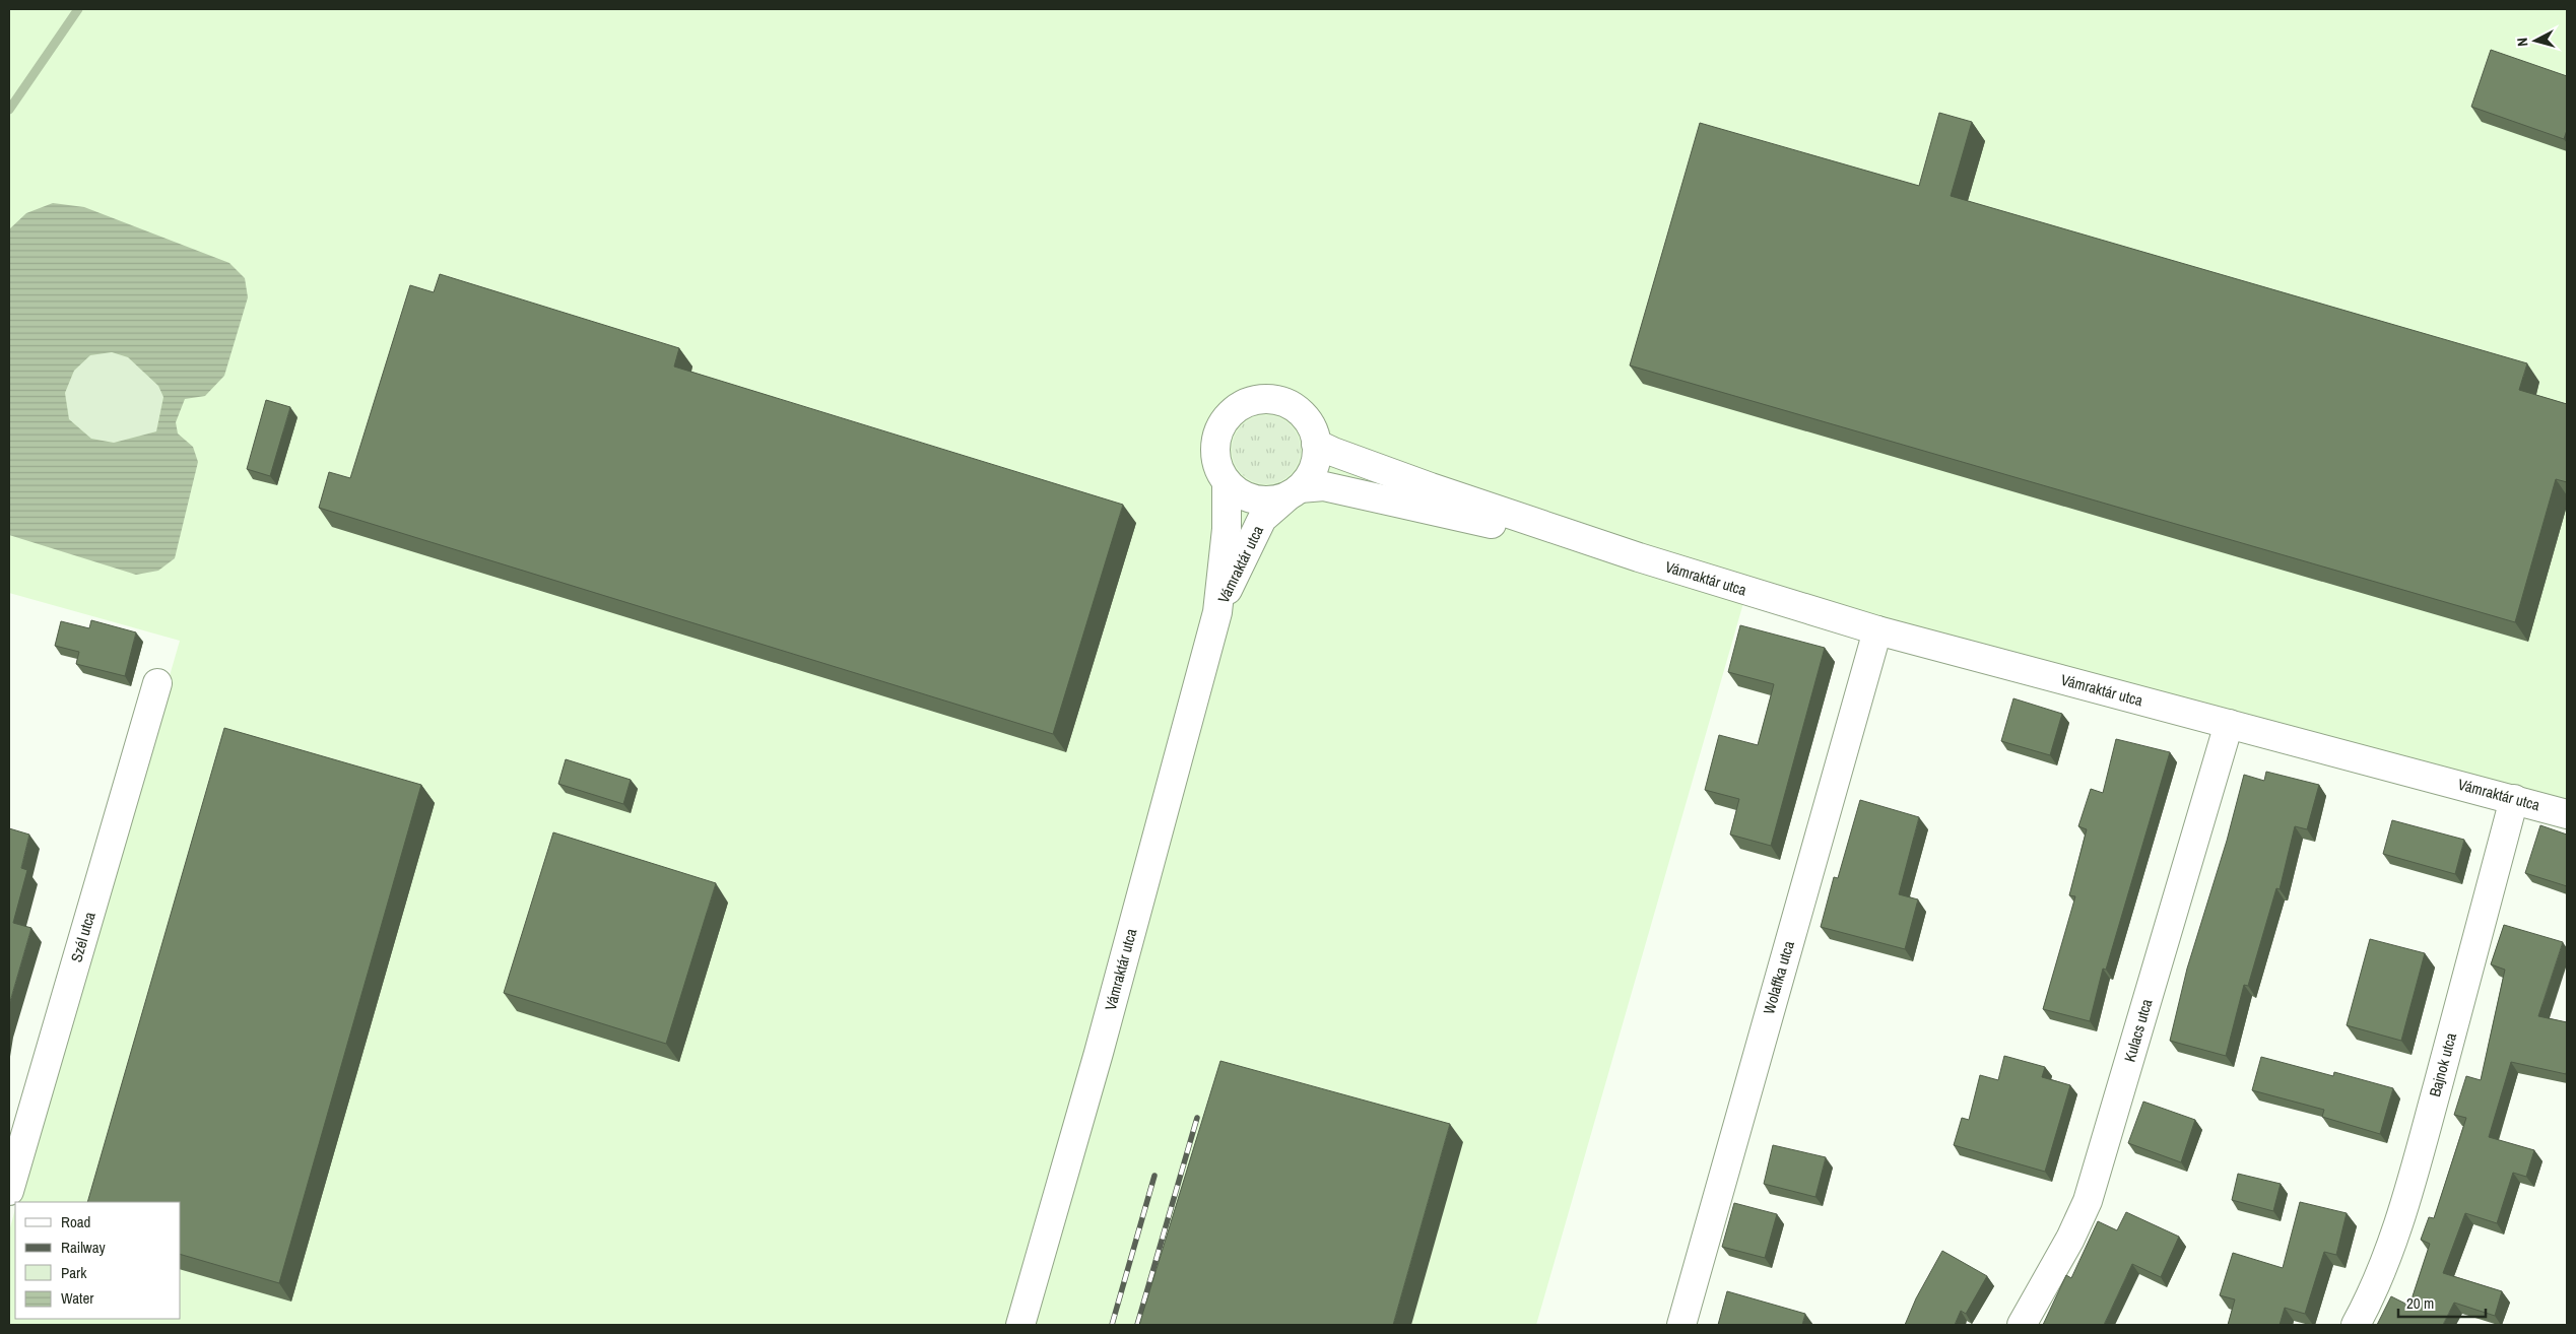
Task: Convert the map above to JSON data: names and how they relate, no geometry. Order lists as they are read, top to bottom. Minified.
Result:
{"streets":{"street":["Vámraktár utca","Szél utca","Wolaffka utca","Kulacs utca","Bajnok utca"]},"crossings":[["Vámraktár utca","Wolaffka utca"],["Vámraktár utca","Kulacs utca"],["Vámraktár utca","Bajnok utca"]],"legend":["Road","Railway","Park","Water"],"scale_bar":"20 m","north":"left"}
